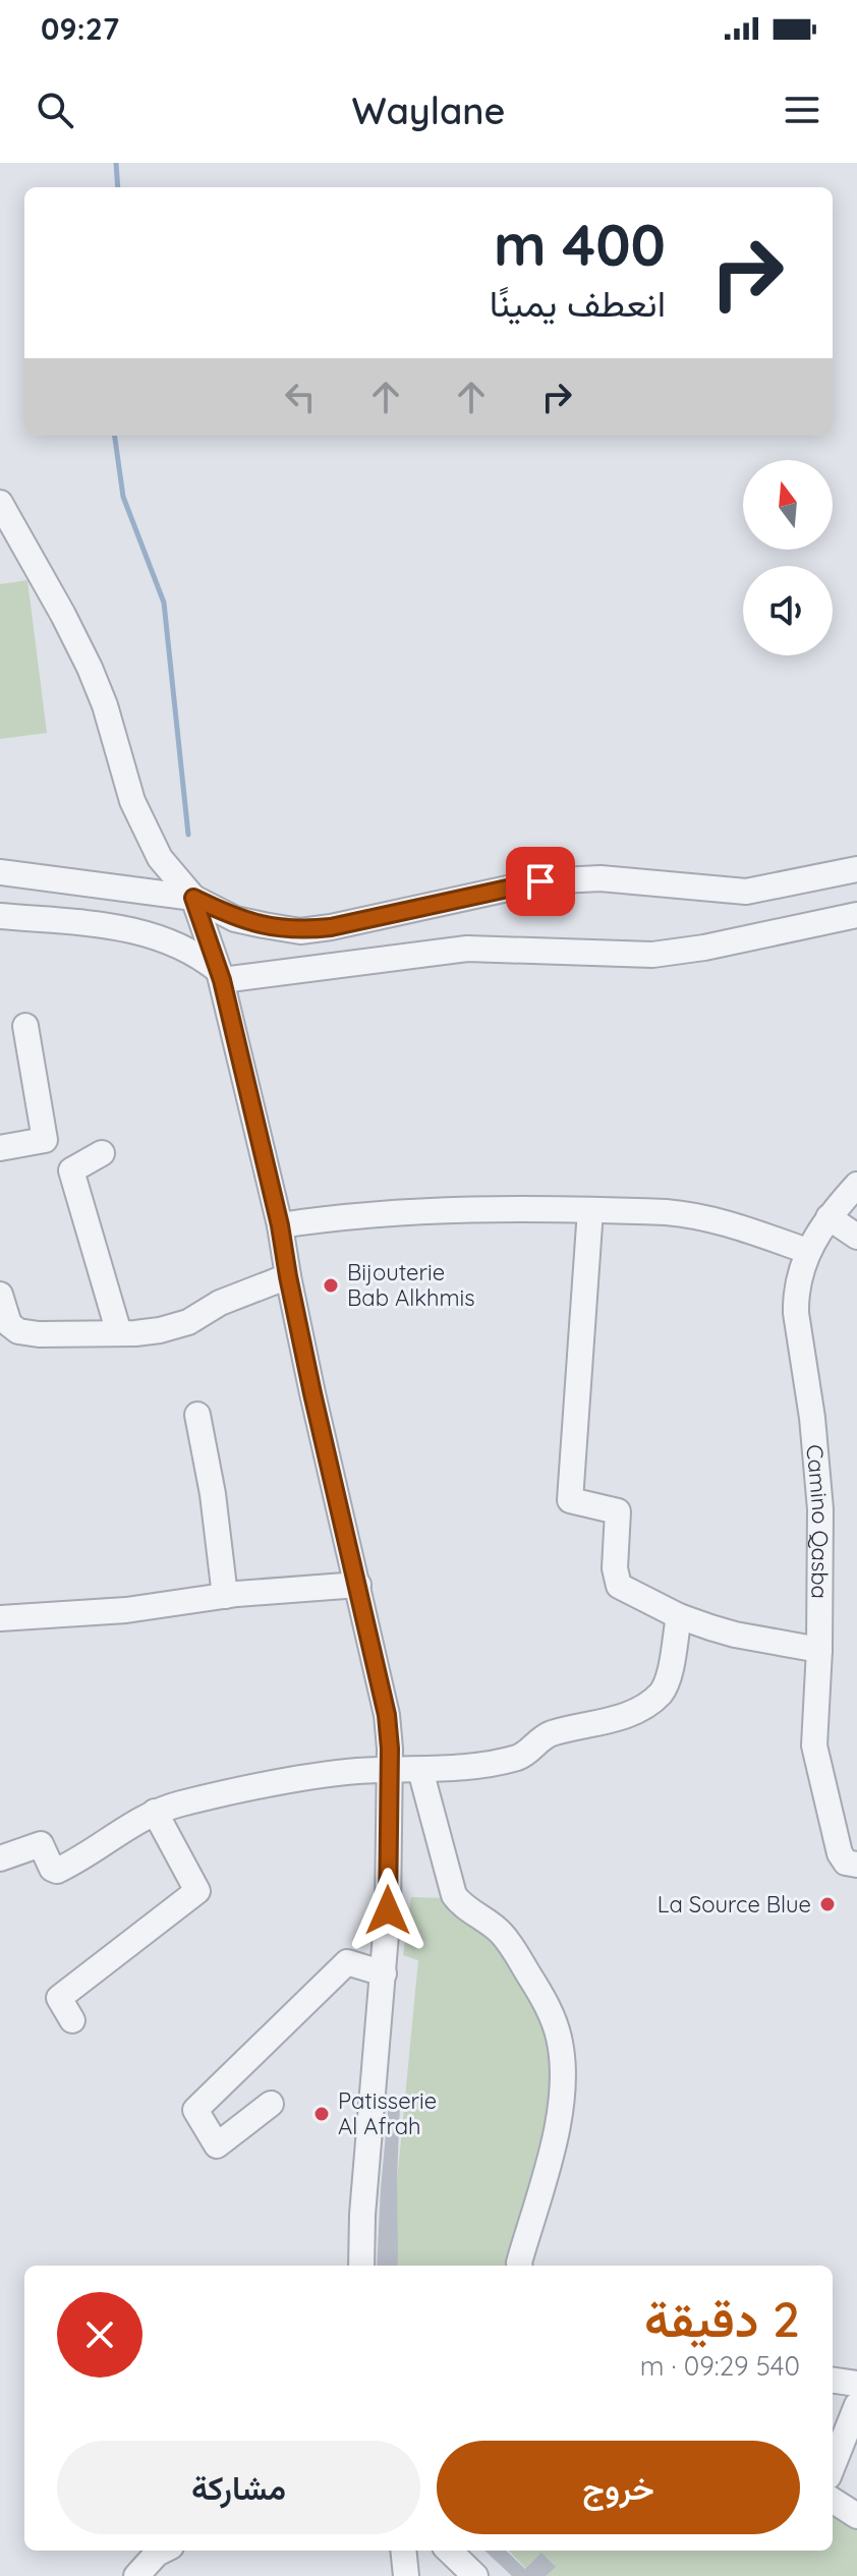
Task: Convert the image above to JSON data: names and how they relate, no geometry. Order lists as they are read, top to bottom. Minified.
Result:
{"streets":{"street":["Camino Qasba"]},"places":["Bijouterie Bab Alkhmis","La Source Blue","Patisserie Al Afrah"],"north":"top","page":{"status":"09:27","header":"Waylane","turn":["400 m","انعطف يمينًا"],"heading":["2 دقيقة","540 m · 09:29"],"buttons":["خروج","مشاركة"]}}
